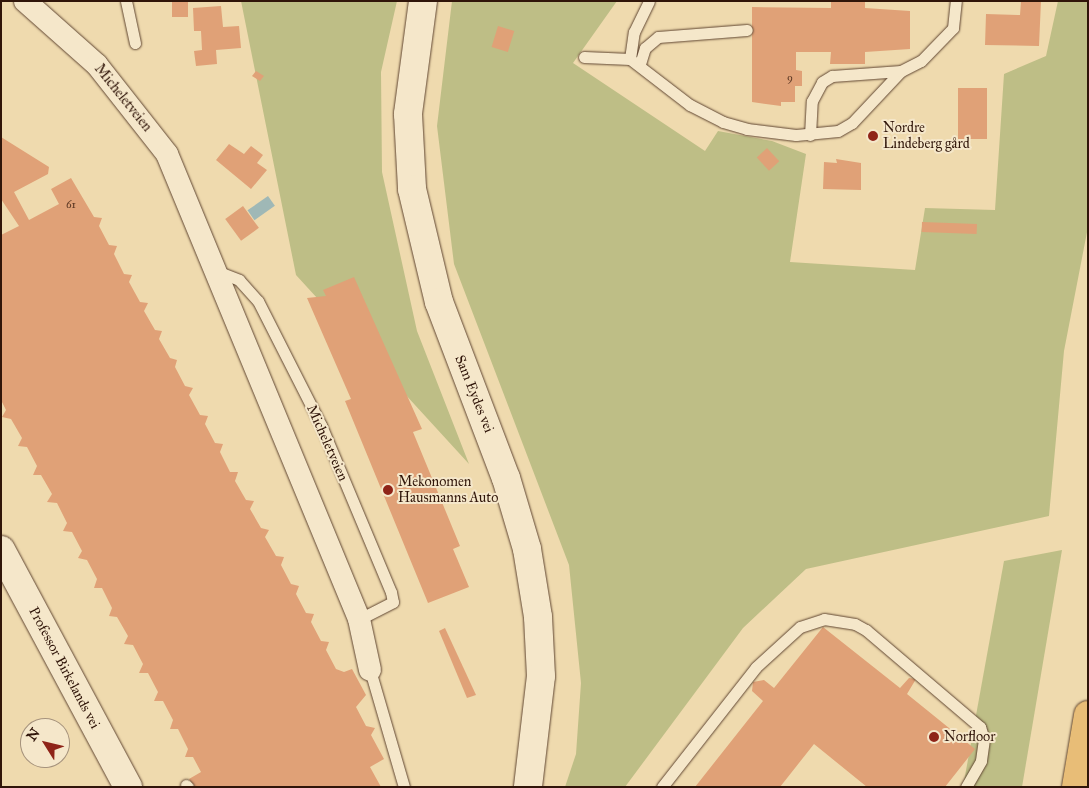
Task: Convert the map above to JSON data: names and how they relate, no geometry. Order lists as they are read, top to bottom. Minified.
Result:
{"streets":{"main road":["Sam Eydes vei","Professor Birkelands vei"],"street":["Micheletveien"]},"places":["Nordre Lindeberg gård","Mekonomen Hausmanns Auto","Norfloor"],"house_numbers":["9","61"],"north":"top left"}
